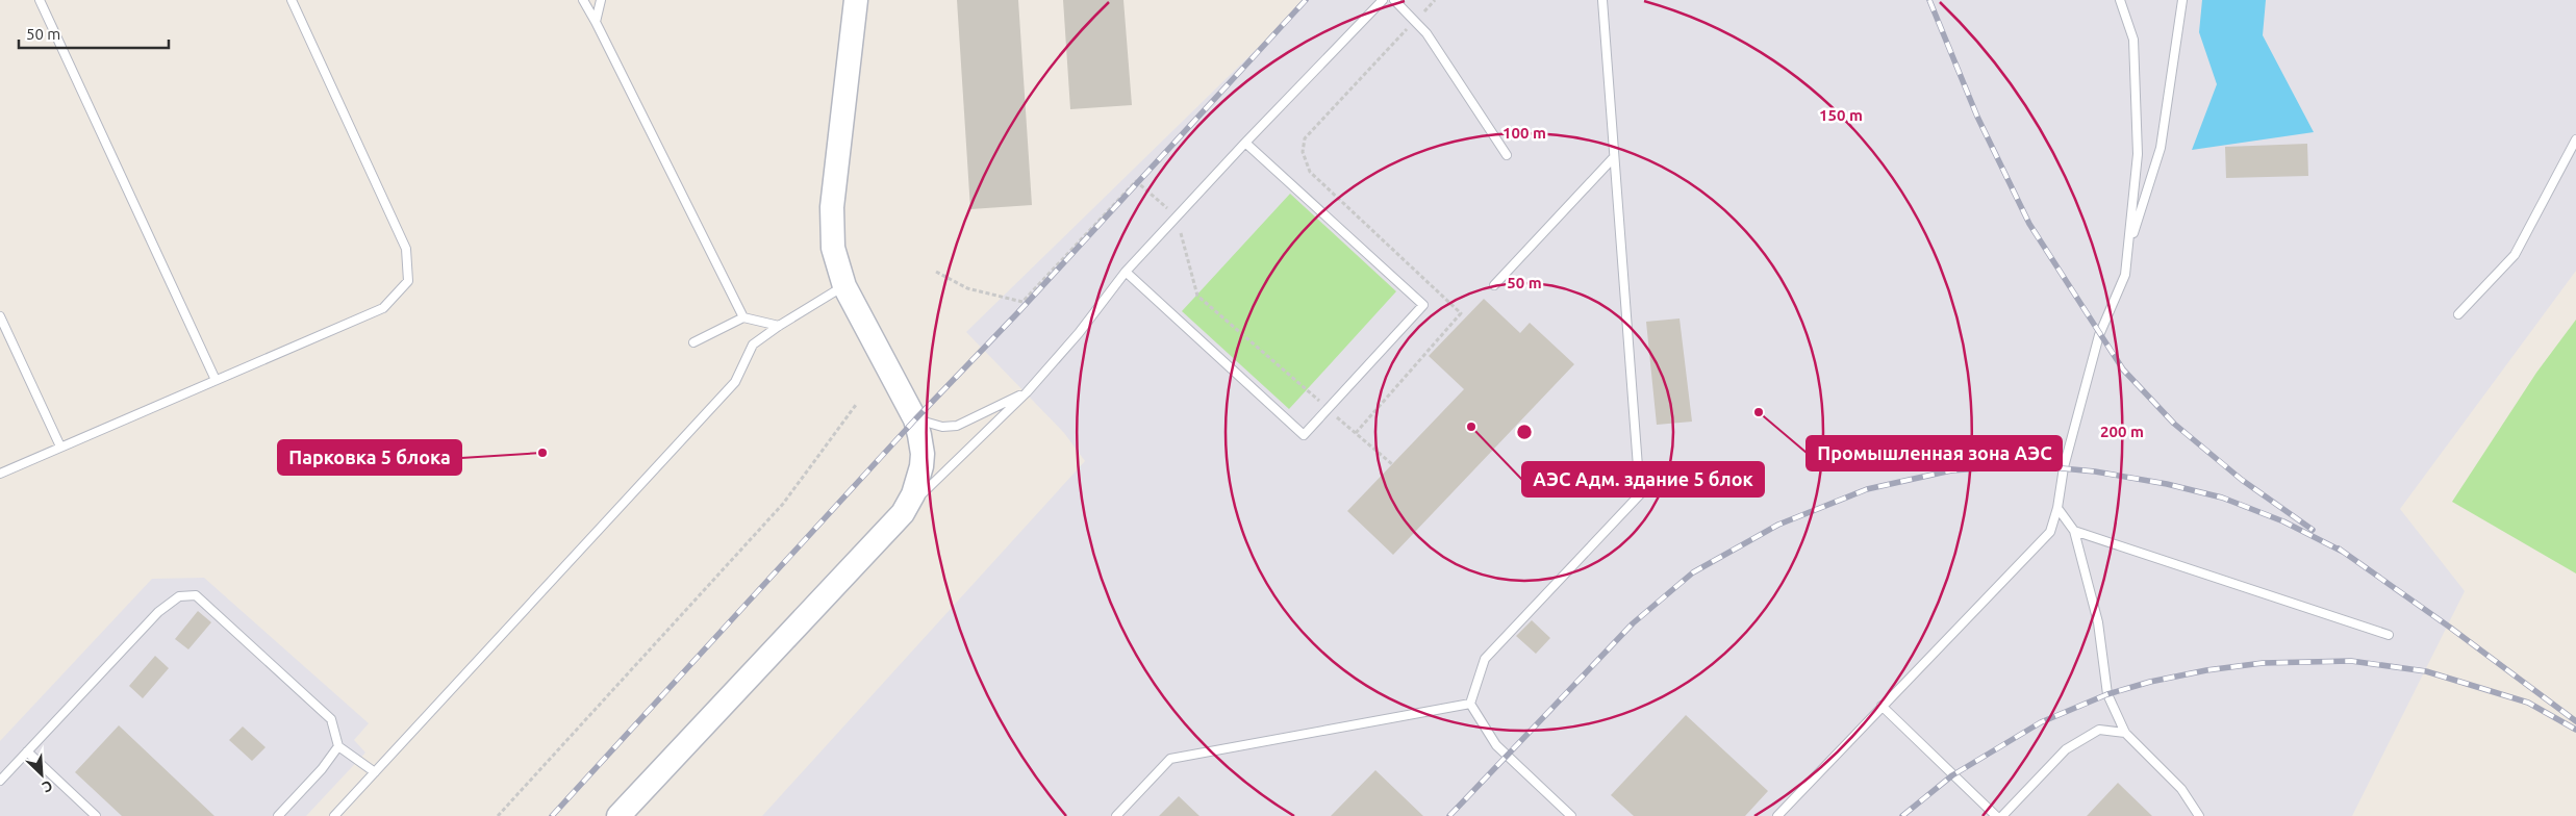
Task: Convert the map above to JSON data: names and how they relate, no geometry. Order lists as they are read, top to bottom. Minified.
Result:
{"places":["Промышленная зона АЭС","АЭС Адм. здание 5 блок","Парковка 5 блока"],"scale_bar":"50 m","north":"bottom right","rings":["150 m","100 m","50 m","200 m"]}
